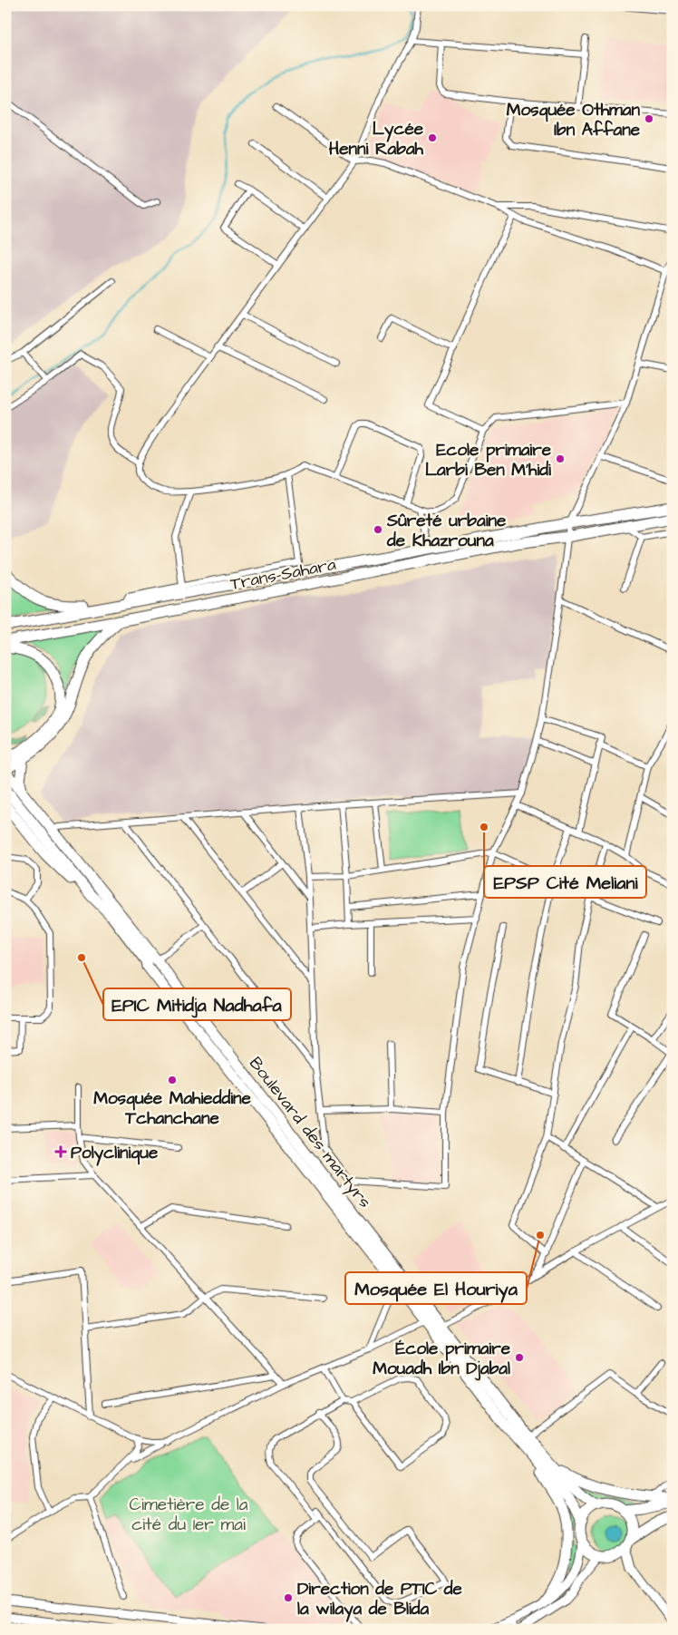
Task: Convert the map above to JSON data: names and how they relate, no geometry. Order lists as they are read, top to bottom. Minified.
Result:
{"streets":{"highway":["Trans-Sahara","Boulevard des martyrs"]},"parks":["Cimetière de la cité du 1er mai"],"places":{"other":["Mosquée Othman Ibn Affane","Lycée Henni Rabah","Ecole primaire Larbi Ben M'hidi","Sûreté urbaine de Khazrouna","EPSP Cité Meliani","EPIC Mitidja Nadhafa","Mosquée Mahieddine Tchanchane","Mosquée El Houriya","École primaire Mouadh Ibn Djabal","Direction de PTIC de la wilaya de Blida"],"health":["Polyclinique"]}}
